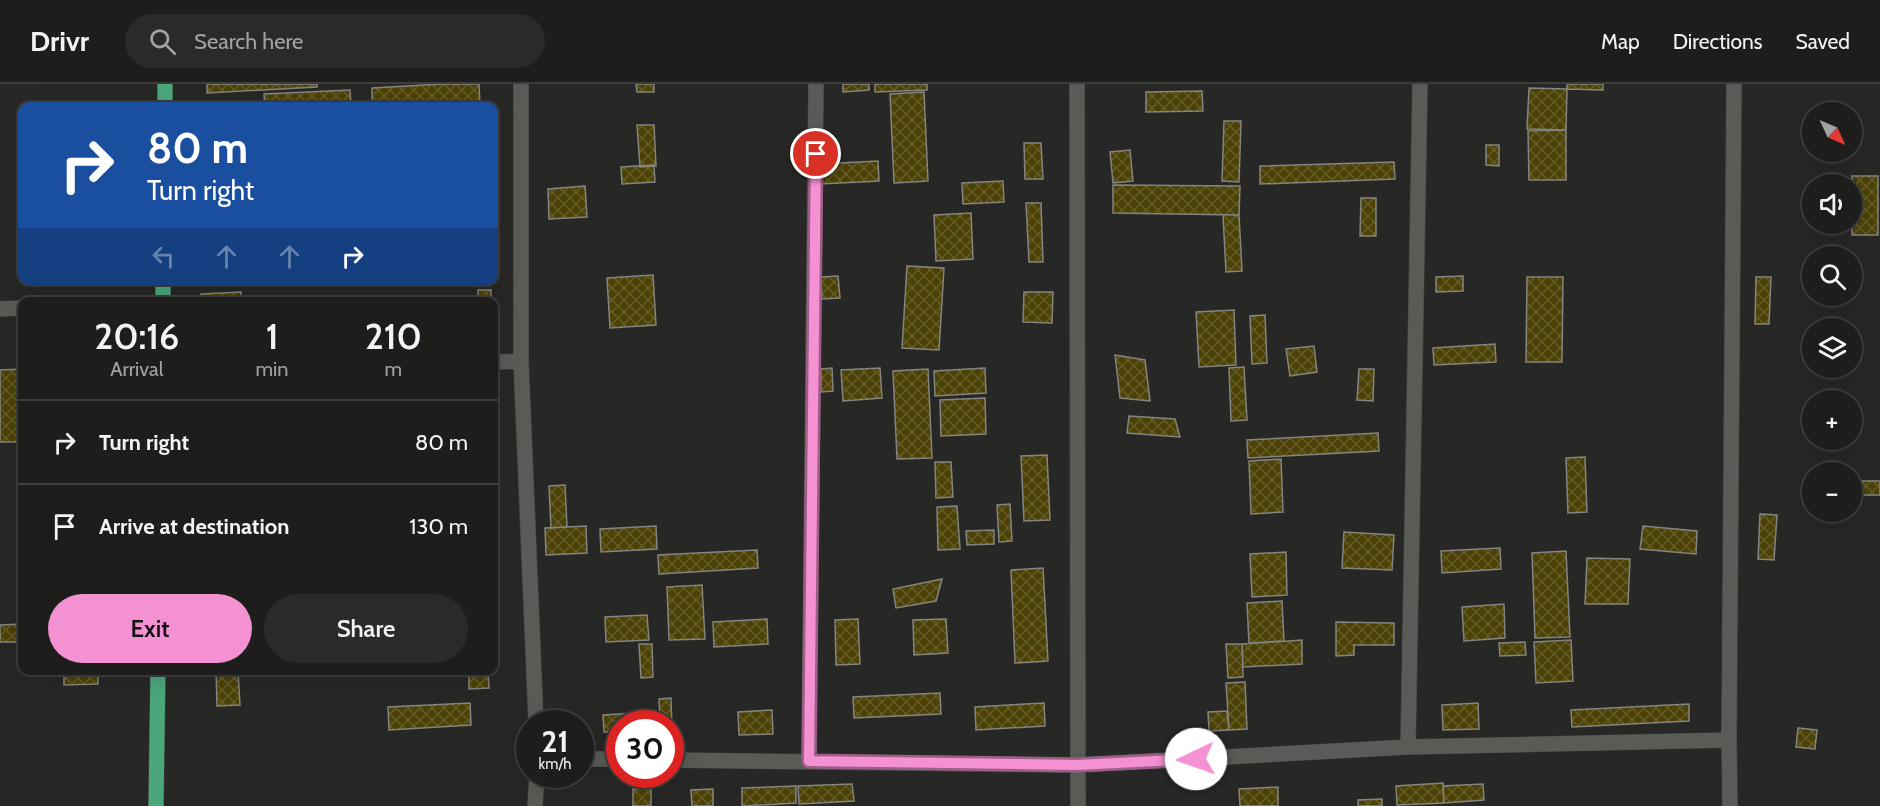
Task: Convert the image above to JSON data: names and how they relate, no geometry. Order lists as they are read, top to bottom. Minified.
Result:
{"north":"bottom right","page":{"header":"Drivr","search":"Search here","nav":["Map","Directions","Saved"],"map_buttons":["+","−"],"turn":["80 m","Turn right"],"eta":["20:16","Arrival","1","min","210","m"],"list":[{"name":"Turn right","value":"80 m"},{"name":"Arrive at destination","value":"130 m"}],"buttons":["Exit","Share"],"speed":"21 km/h","limit":"30"}}
